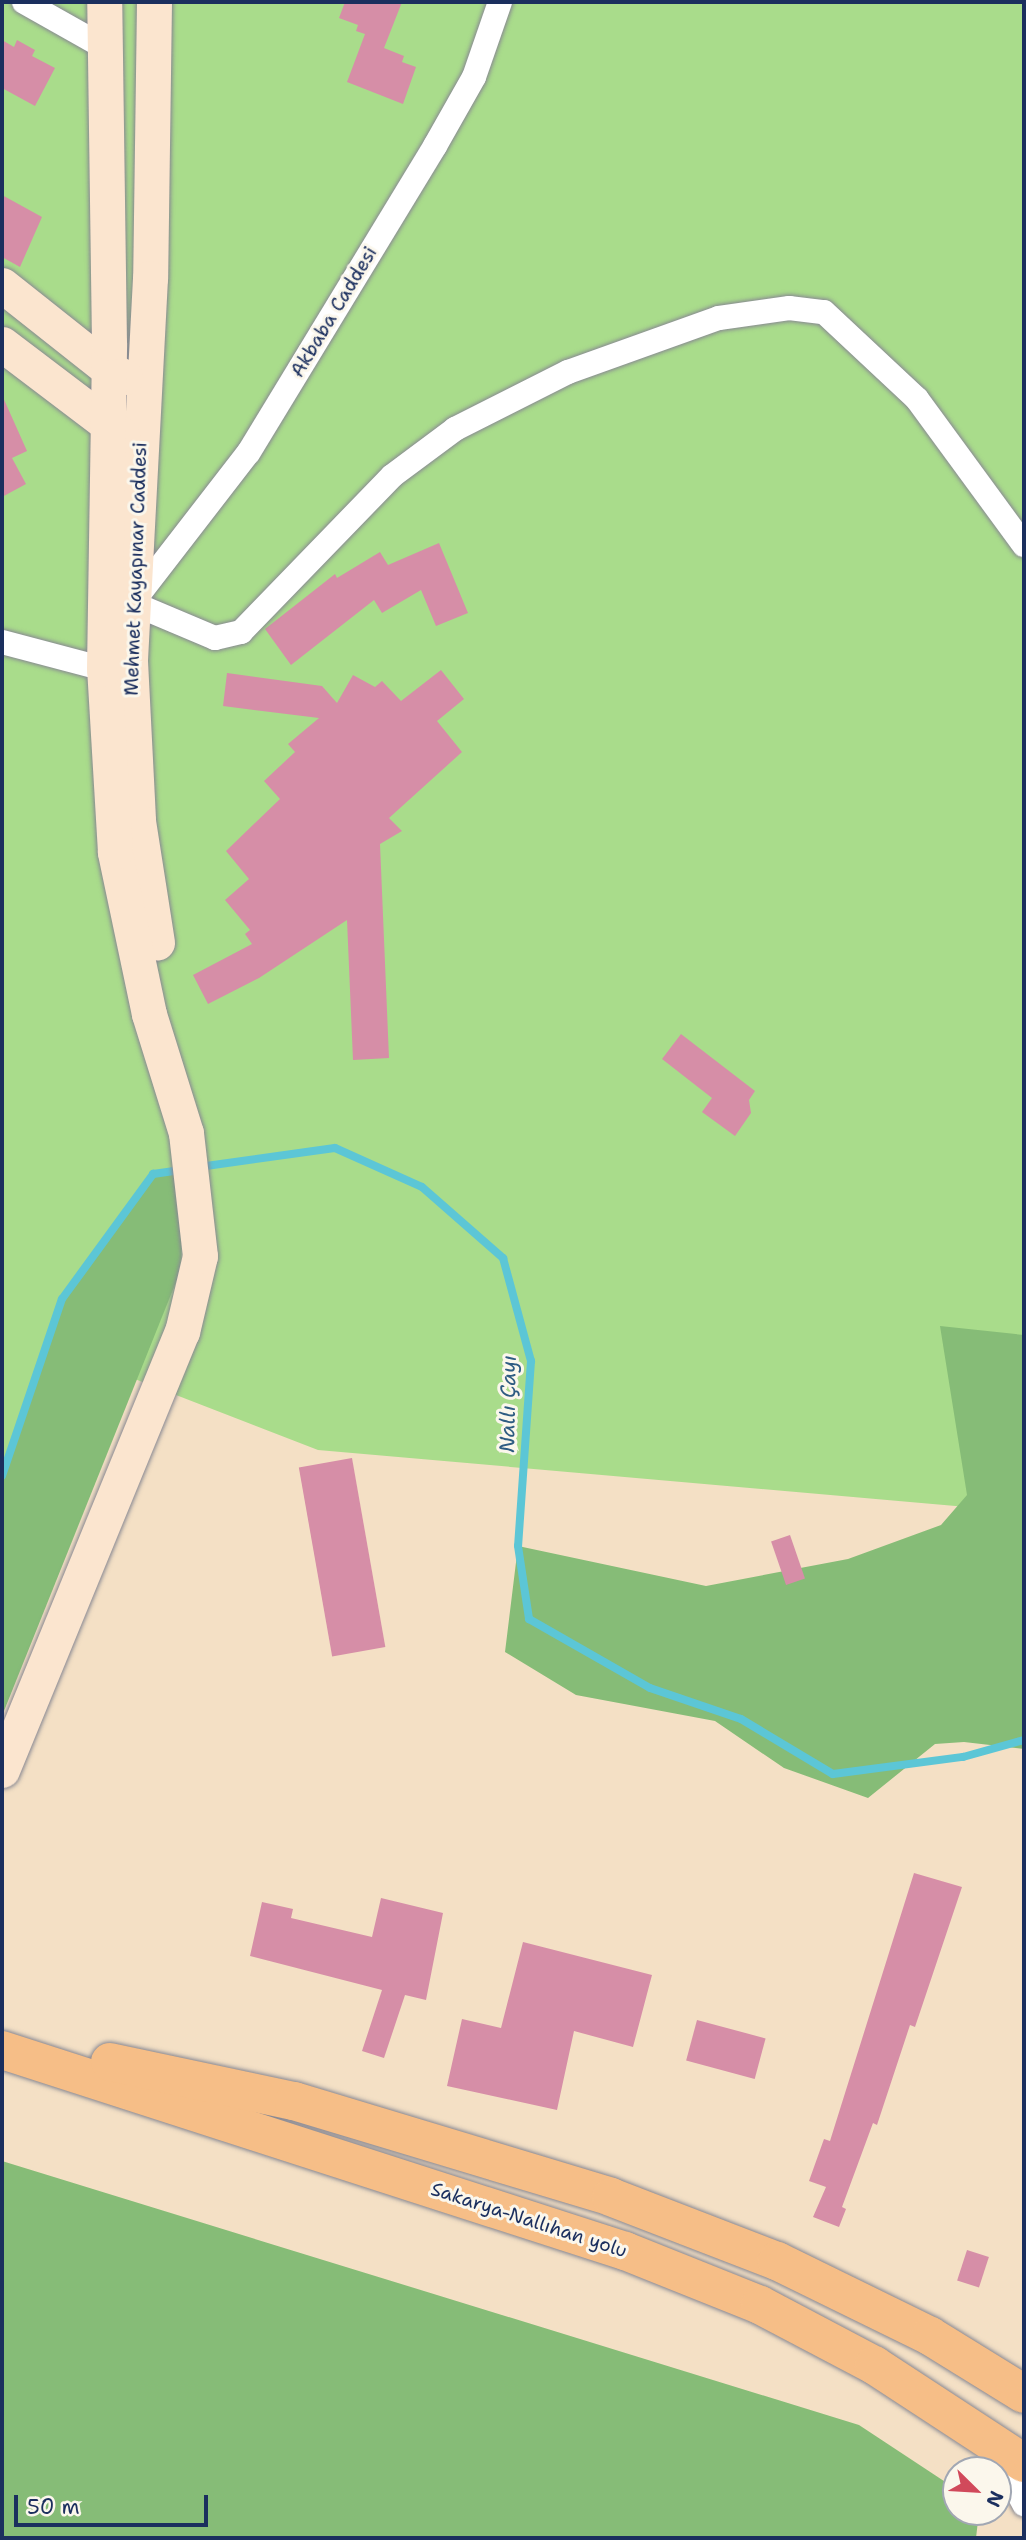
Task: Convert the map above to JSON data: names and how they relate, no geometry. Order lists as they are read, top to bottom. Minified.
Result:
{"streets":{"main road":["Mehmet Kayapınar Caddesi","Sakarya-Nallıhan yolu"],"street":["Akbaba Caddesi"]},"crossings":[["Akbaba Caddesi","Mehmet Kayapınar Caddesi"]],"water":["Nallı Çayı"],"scale_bar":"50 m","north":"bottom right"}
